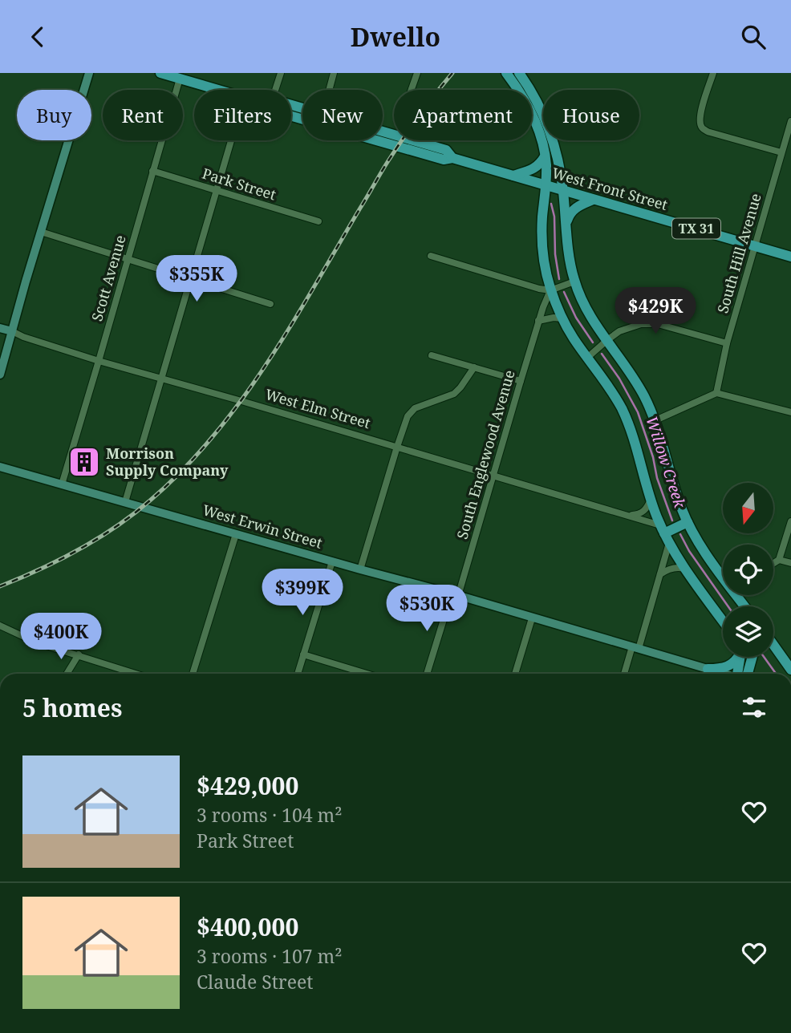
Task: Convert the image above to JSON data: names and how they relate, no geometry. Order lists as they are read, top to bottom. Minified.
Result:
{"streets":{"main road":["West Front Street","TX 31","West Elm Street","West Erwin Street"],"street":["Park Street","South Hill Avenue","Scott Avenue","South Englewood Avenue"]},"crossings":[["Park Street","Scott Avenue"],["West Front Street","South Hill Avenue"],["West Front Street","Scott Avenue"],["Scott Avenue","West Elm Street"],["Scott Avenue","West Erwin Street"],["West Elm Street","South Englewood Avenue"],["South Englewood Avenue","West Erwin Street"]],"water":["Willow Creek"],"places":{"building":["Morrison Supply Company"]},"north":"bottom","page":{"header":"Dwello","chip":["Buy","Rent","Filters","New","Apartment","House"],"price":["$355K","$429K","$399K","$530K","$400K"],"heading":"5 homes","list":[{"name":"$429,000","note":"3 rooms · 104 m² · Park Street"},{"name":"$400,000","note":"3 rooms · 107 m² · Claude Street"}]}}
